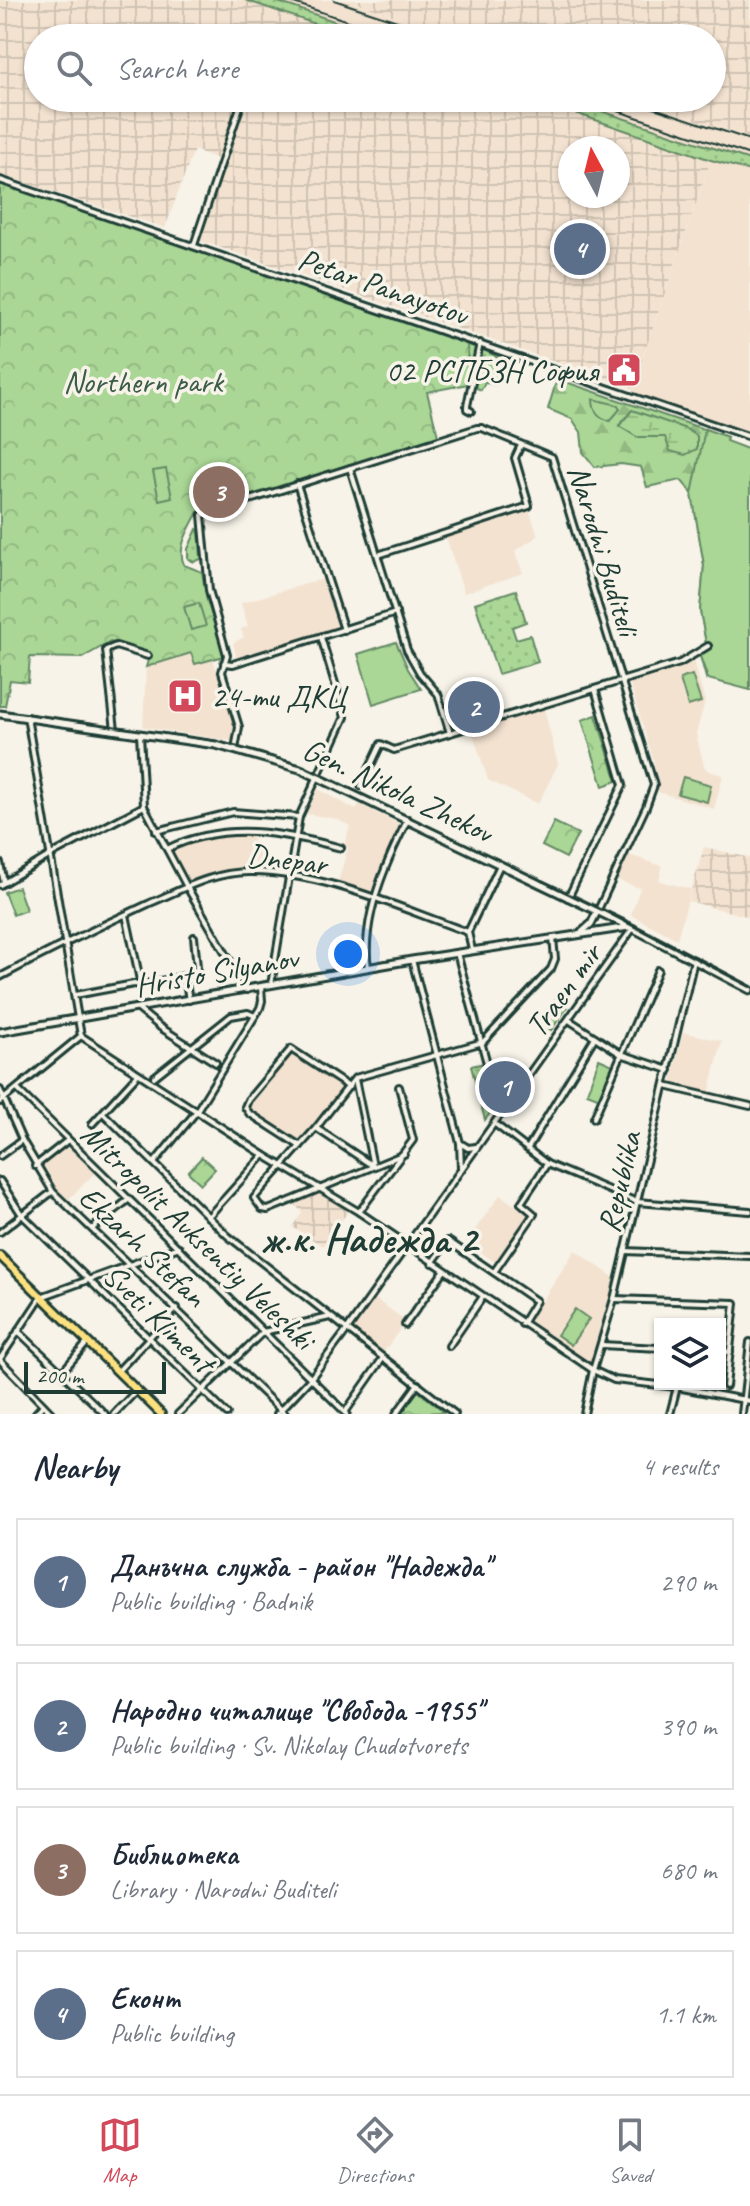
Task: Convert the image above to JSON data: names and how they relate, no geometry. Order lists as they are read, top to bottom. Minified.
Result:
{"streets":{"street":["Petar Panayotov","Narodni Buditeli","Gen. Nikola Zhekov","Dnepar","Hristo Silyanov","Traen mir","Republika","Mitropolit Avksentiy Veleshki","Ekzarh Stefan","Sveti Kliment"]},"crossings":[["Narodni Buditeli","Gen. Nikola Zhekov"],["Gen. Nikola Zhekov","Hristo Silyanov"],["Gen. Nikola Zhekov","Traen mir"],["Gen. Nikola Zhekov","Republika"],["Hristo Silyanov","Traen mir"],["Traen mir","Mitropolit Avksentiy Veleshki"],["Traen mir","Ekzarh Stefan"]],"districts":["ж.к. Надежда 2"],"parks":["Northern park"],"places":{"public building":["02 РСПБЗН София"],"hospital":["24-ти ДКЦ"]},"scale_bar":"200 m","north":"top","page":{"search":"Search here","pins":["4","3","2","1"],"scale":"200 m","heading":["Nearby","4 results"],"list":[{"mark":"1","name":"Данъчна служба - район \"Надежда\"","note":"Public building · Badnik","value":"290 m"},{"mark":"2","name":"Народно читалище \"Свобода -1955\"","note":"Public building · Sv. Nikolay Chudotvorets","value":"390 m"},{"mark":"3","name":"Библиотека","note":"Library · Narodni Buditeli","value":"680 m"},{"mark":"4","name":"Еконт","note":"Public building","value":"1.1 km"}],"nav":["Map","Directions","Saved"]}}
